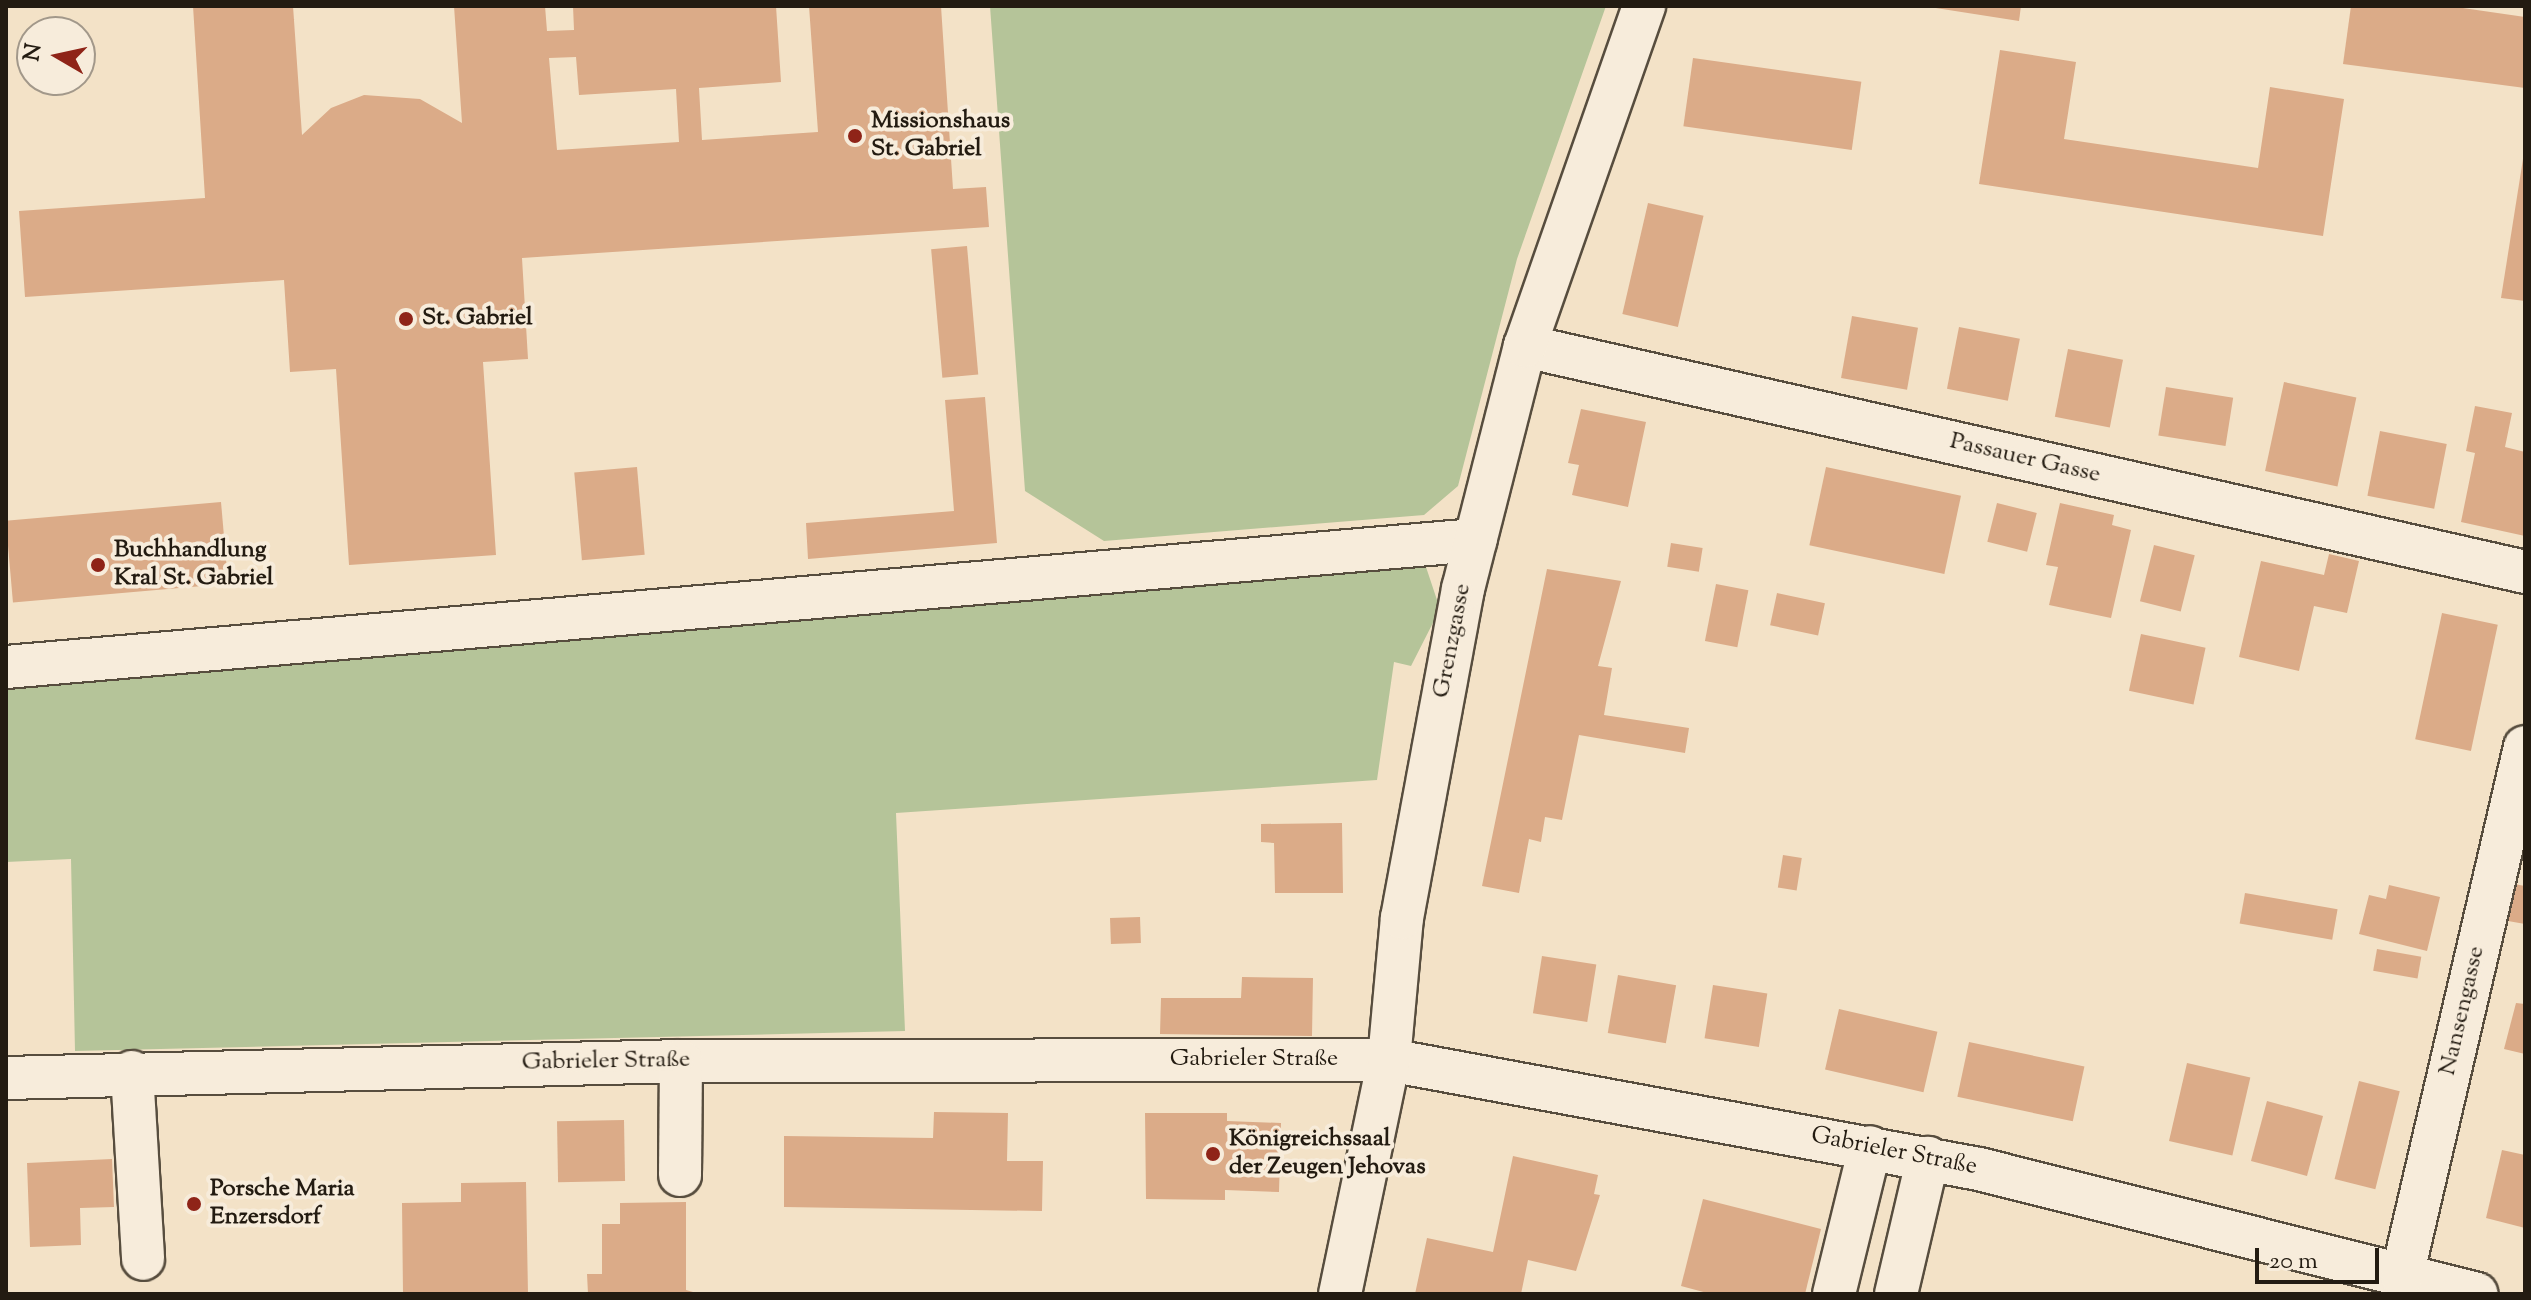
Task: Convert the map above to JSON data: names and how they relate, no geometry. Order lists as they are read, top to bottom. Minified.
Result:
{"streets":{"street":["Passauer Gasse","Grenzgasse","Nansengasse","Gabrieler Straße"]},"crossings":[["Passauer Gasse","Grenzgasse"],["Grenzgasse","Gabrieler Straße"],["Nansengasse","Gabrieler Straße"]],"places":["Missionshaus St. Gabriel","St. Gabriel","Buchhandlung Kral St. Gabriel","Königreichssaal der Zeugen Jehovas","Porsche Maria Enzersdorf"],"scale_bar":"20 m","north":"left"}
